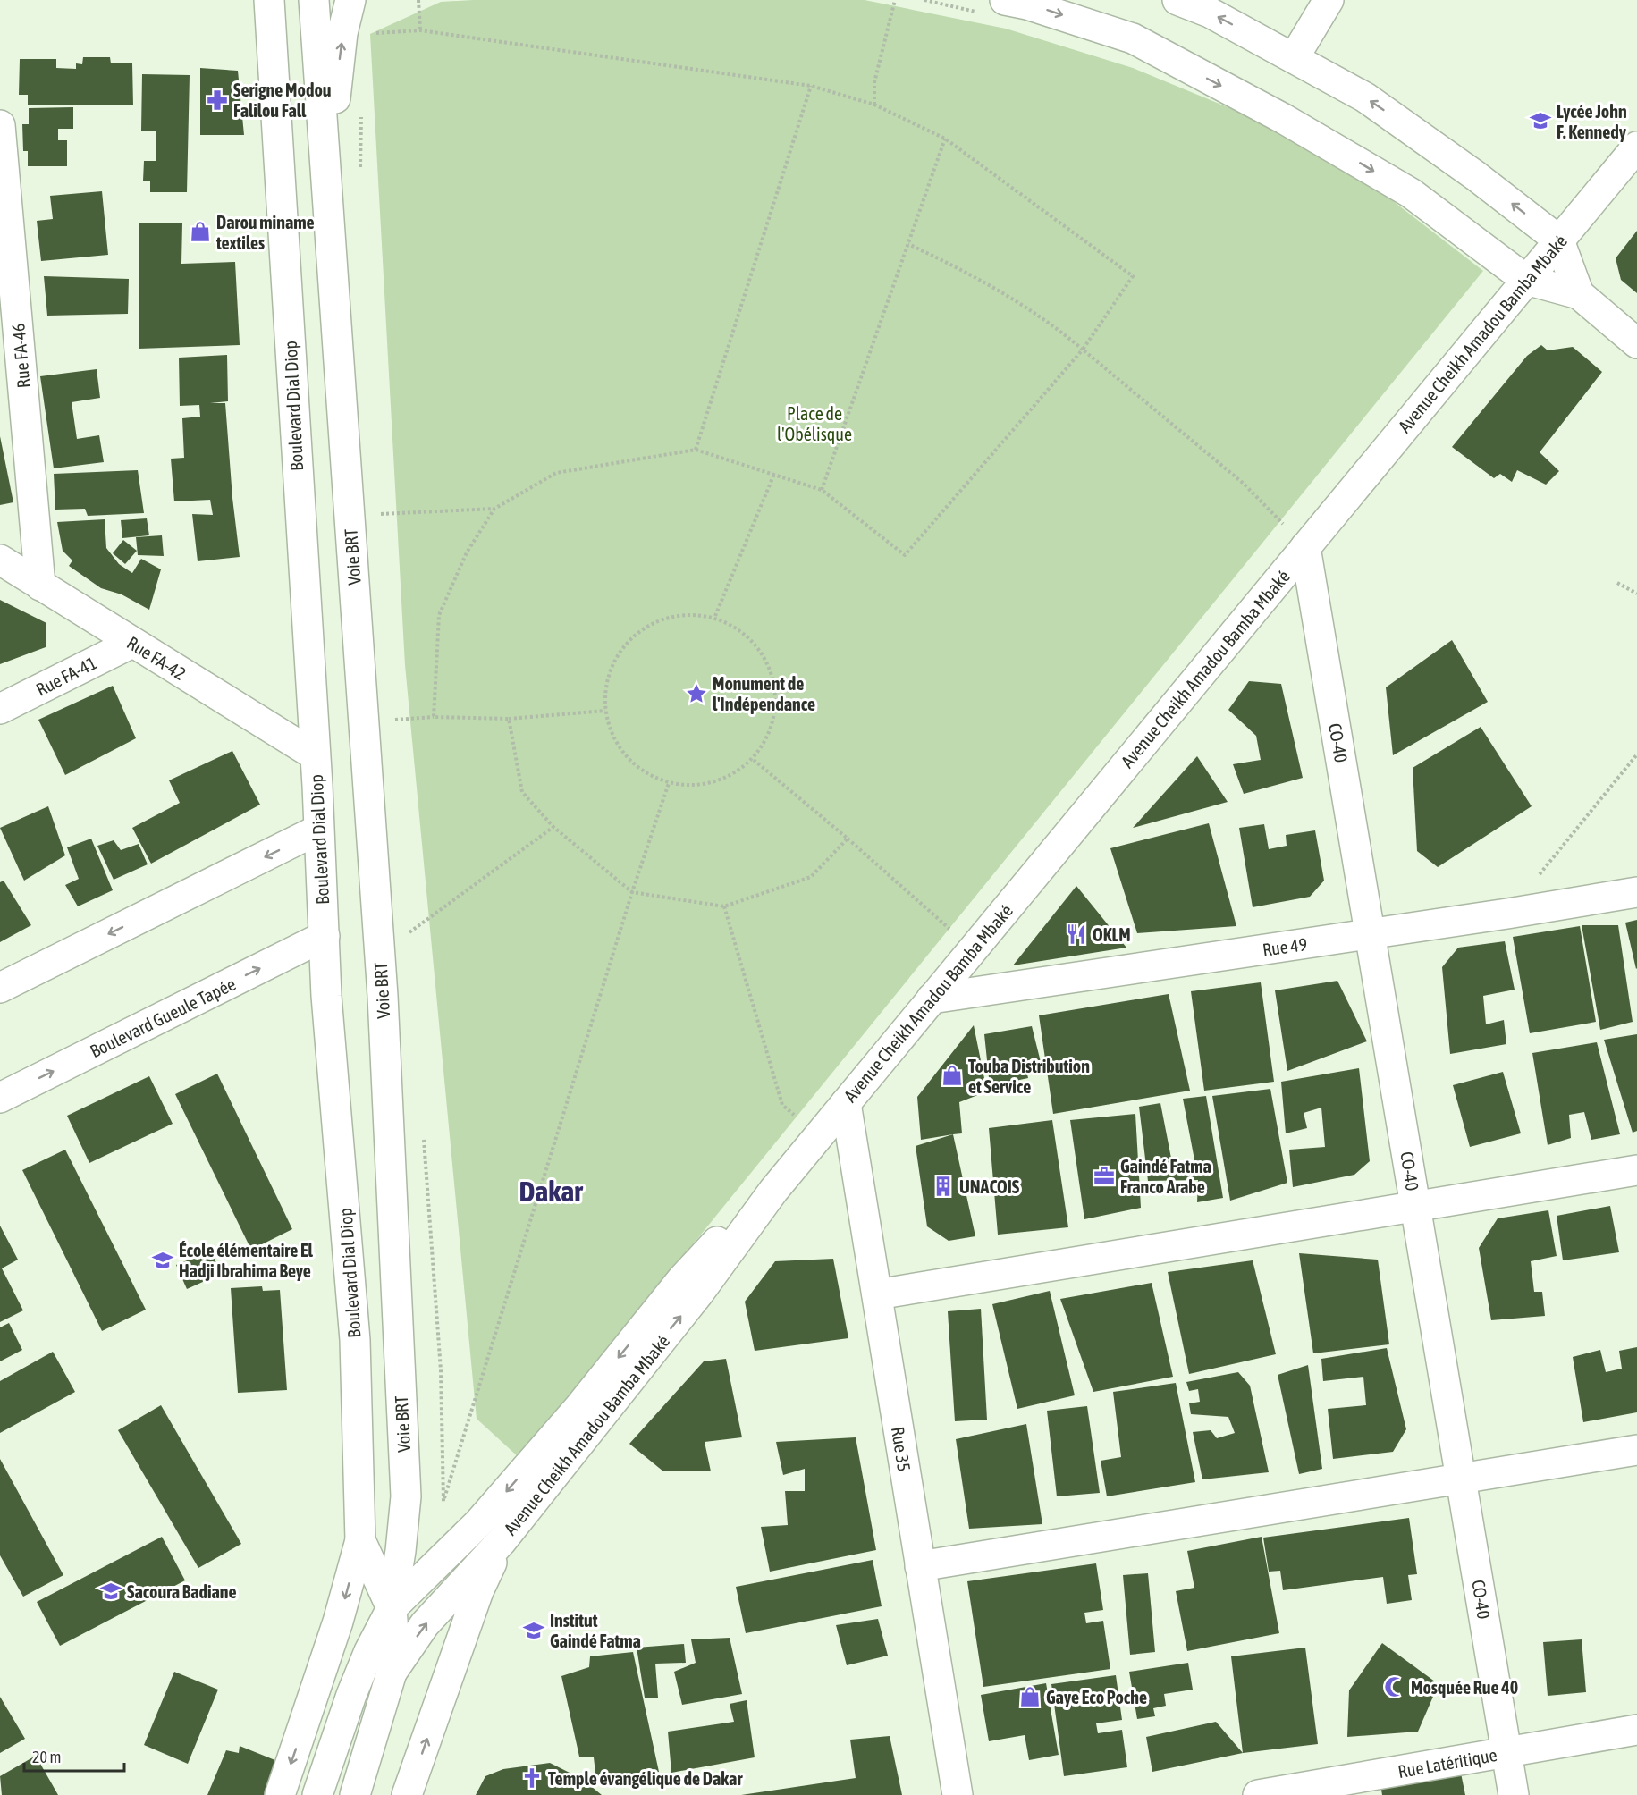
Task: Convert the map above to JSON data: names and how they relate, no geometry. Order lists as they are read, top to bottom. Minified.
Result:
{"streets":{"street":["Avenue Cheikh Amadou Bamba Mbaké","Rue FA-46","Boulevard Dial Diop","Voie BRT","Rue FA-42","Rue FA-41","CO-40","Rue 49","Boulevard Gueule Tapée","Rue 35","Rue Latéritique"]},"crossings":[["Avenue Cheikh Amadou Bamba Mbaké","Boulevard Dial Diop"],["Avenue Cheikh Amadou Bamba Mbaké","Voie BRT"],["Avenue Cheikh Amadou Bamba Mbaké","CO-40"],["Avenue Cheikh Amadou Bamba Mbaké","Rue 49"],["Avenue Cheikh Amadou Bamba Mbaké","Rue 35"],["Rue FA-46","Rue FA-42"],["Boulevard Dial Diop","Voie BRT"],["Boulevard Dial Diop","Rue FA-42"],["Boulevard Dial Diop","Boulevard Gueule Tapée"],["Rue FA-42","Rue FA-41"],["CO-40","Rue 49"],["CO-40","Rue Latéritique"]],"districts":["Dakar"],"parks":["Place de l'Obélisque"],"places":{"pharmacy":["Serigne Modou Falilou Fall"],"school or university":["Lycée John F. Kennedy","École élémentaire El Hadji Ibrahima Beye","Sacoura Badiane","Institut Gaindé Fatma"],"shop":["Darou miname textiles","Touba Distribution et Service","Gaye Eco Poche"],"place":["Monument de l'Indépendance"],"restaurant":["OKLM"],"office":["Gaindé Fatma Franco Arabe"],"building":["UNACOIS"],"mosque":["Mosquée Rue 40"],"church":["Temple évangélique de Dakar"]},"scale_bar":"20 m"}
